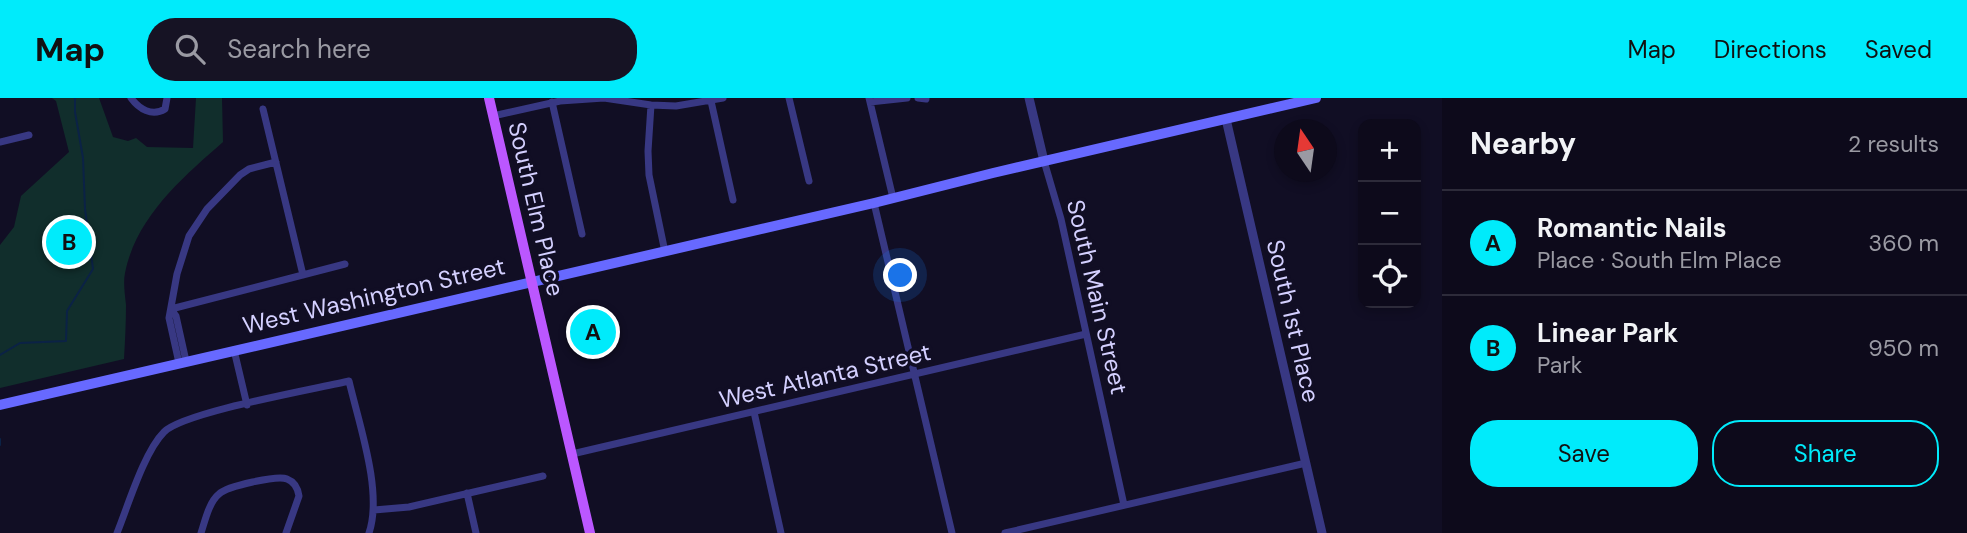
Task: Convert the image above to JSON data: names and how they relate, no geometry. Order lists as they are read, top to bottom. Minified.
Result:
{"streets":{"main road":["South Elm Place","West Washington Street"],"street":["South Main Street","South 1st Place","West Atlanta Street"]},"crossings":[["South Elm Place","West Washington Street"],["South Elm Place","West Atlanta Street"],["West Washington Street","South Main Street"],["West Washington Street","South 1st Place"],["South Main Street","West Atlanta Street"]],"north":"top","page":{"header":"Map","search":"Search here","nav":["Map","Directions","Saved"],"heading":["Nearby","2 results"],"map_buttons":["+","−"],"list":[{"mark":"A","name":"Romantic Nails","note":"Place · South Elm Place","value":"360 m"},{"mark":"B","name":"Linear Park","note":"Park","value":"950 m"}],"pins":["B","A"],"buttons":["Save","Share"]}}
